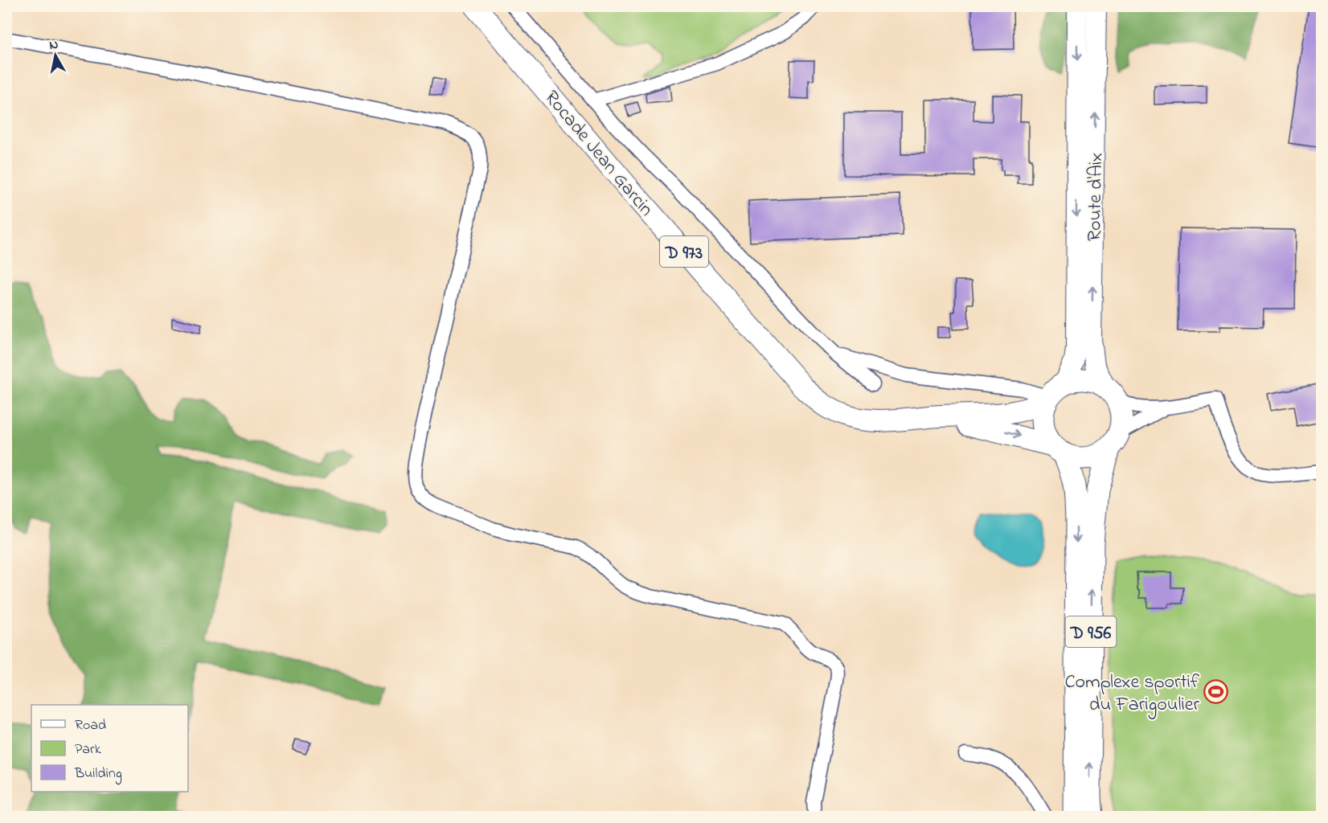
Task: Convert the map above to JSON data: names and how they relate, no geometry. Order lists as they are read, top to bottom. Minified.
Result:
{"streets":{"main road":["Rocade Jean Garcin","Route d'Aix","D 973","D 956"]},"crossings":[["Rocade Jean Garcin","Route d'Aix"],["Rocade Jean Garcin","D 956"],["Route d'Aix","D 956"]],"places":{"sports":["Complexe sportif du Farigoulier"]},"legend":["Road","Park","Building"],"north":"top"}
